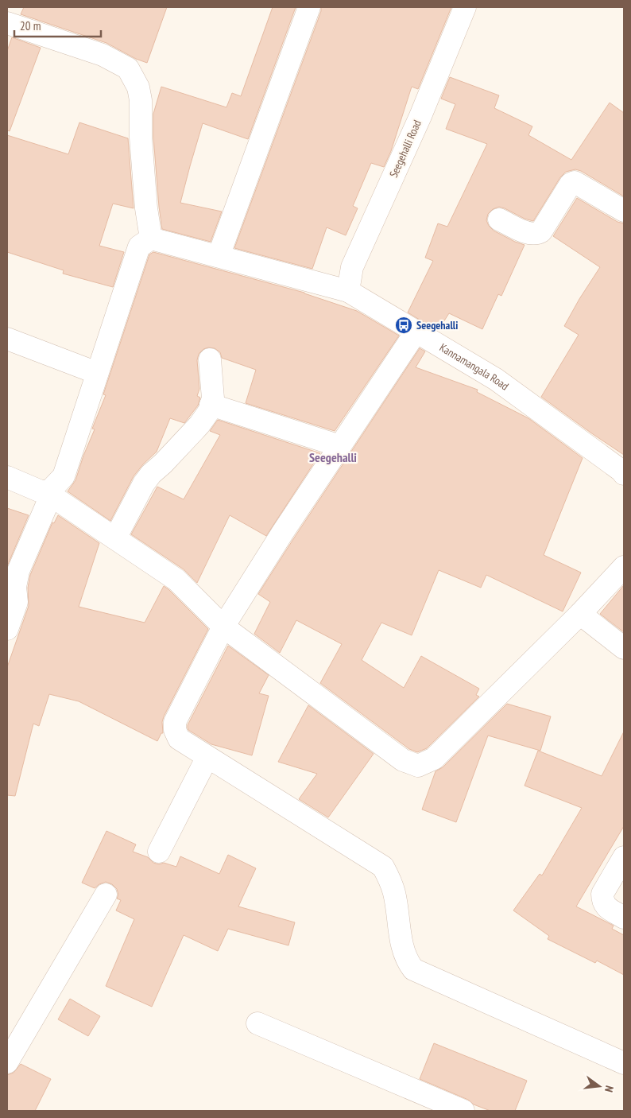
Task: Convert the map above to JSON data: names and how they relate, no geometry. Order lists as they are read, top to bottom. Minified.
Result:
{"streets":{"street":["Seegehalli Road","Kannamangala Road"]},"crossings":[["Seegehalli Road","Kannamangala Road"]],"districts":["Seegehalli"],"places":{"bus stop":["Seegehalli"]},"scale_bar":"20 m","north":"right"}
